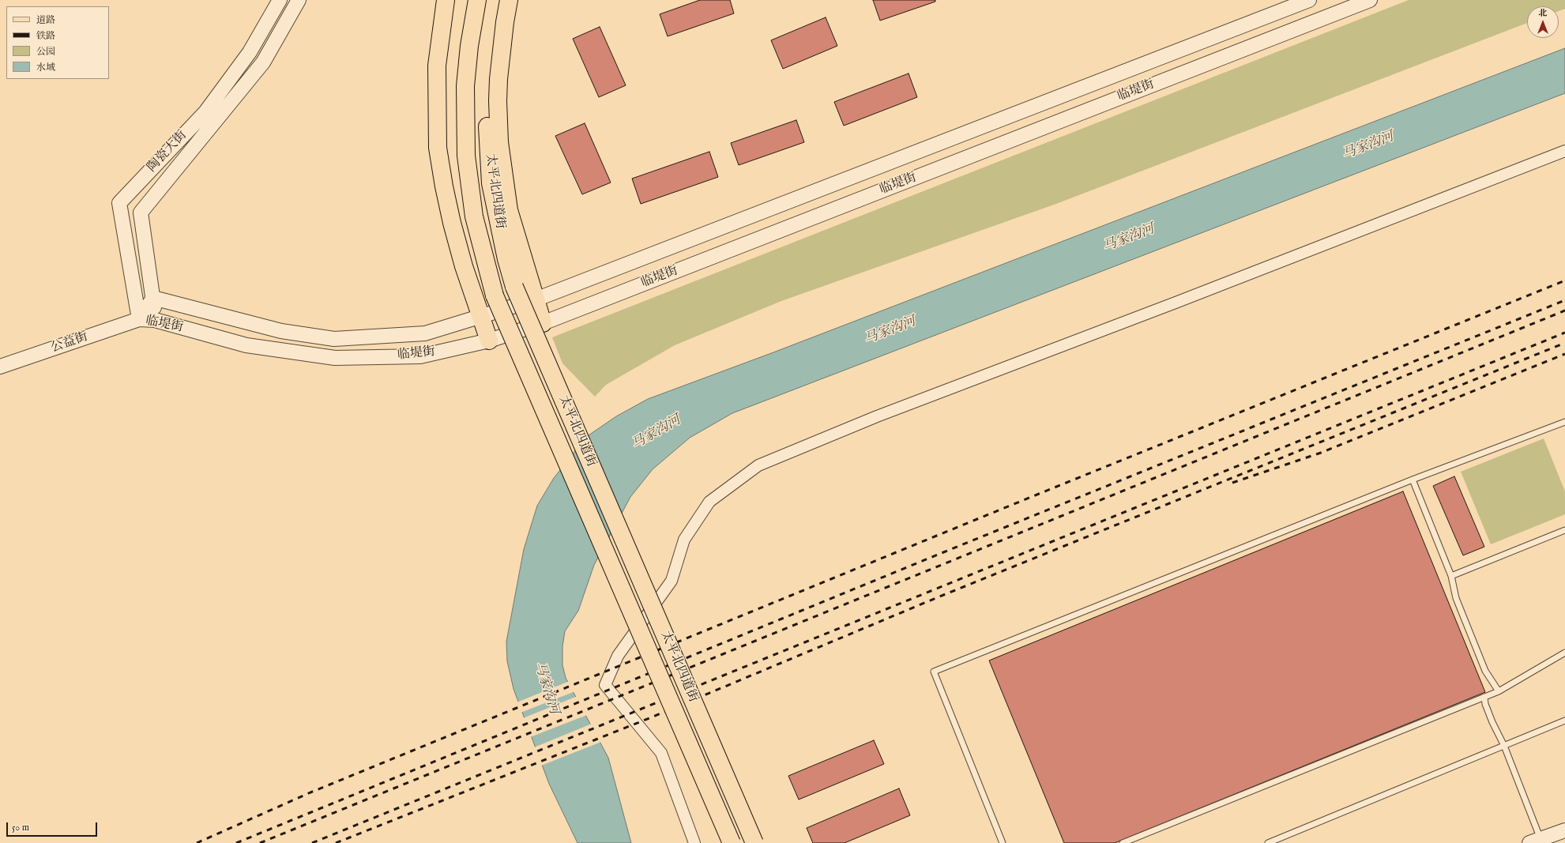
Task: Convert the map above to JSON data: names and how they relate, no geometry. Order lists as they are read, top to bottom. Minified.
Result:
{"streets":{"main road":["太平北四道街"],"street":["临堤街","陶瓷大街","公益街"]},"crossings":[["临堤街","陶瓷大街"],["临堤街","太平北四道街"],["临堤街","公益街"],["陶瓷大街","公益街"]],"water":["马家沟河"],"legend":["道路","铁路","公园","水域"],"scale_bar":"50 m","north":"top"}
